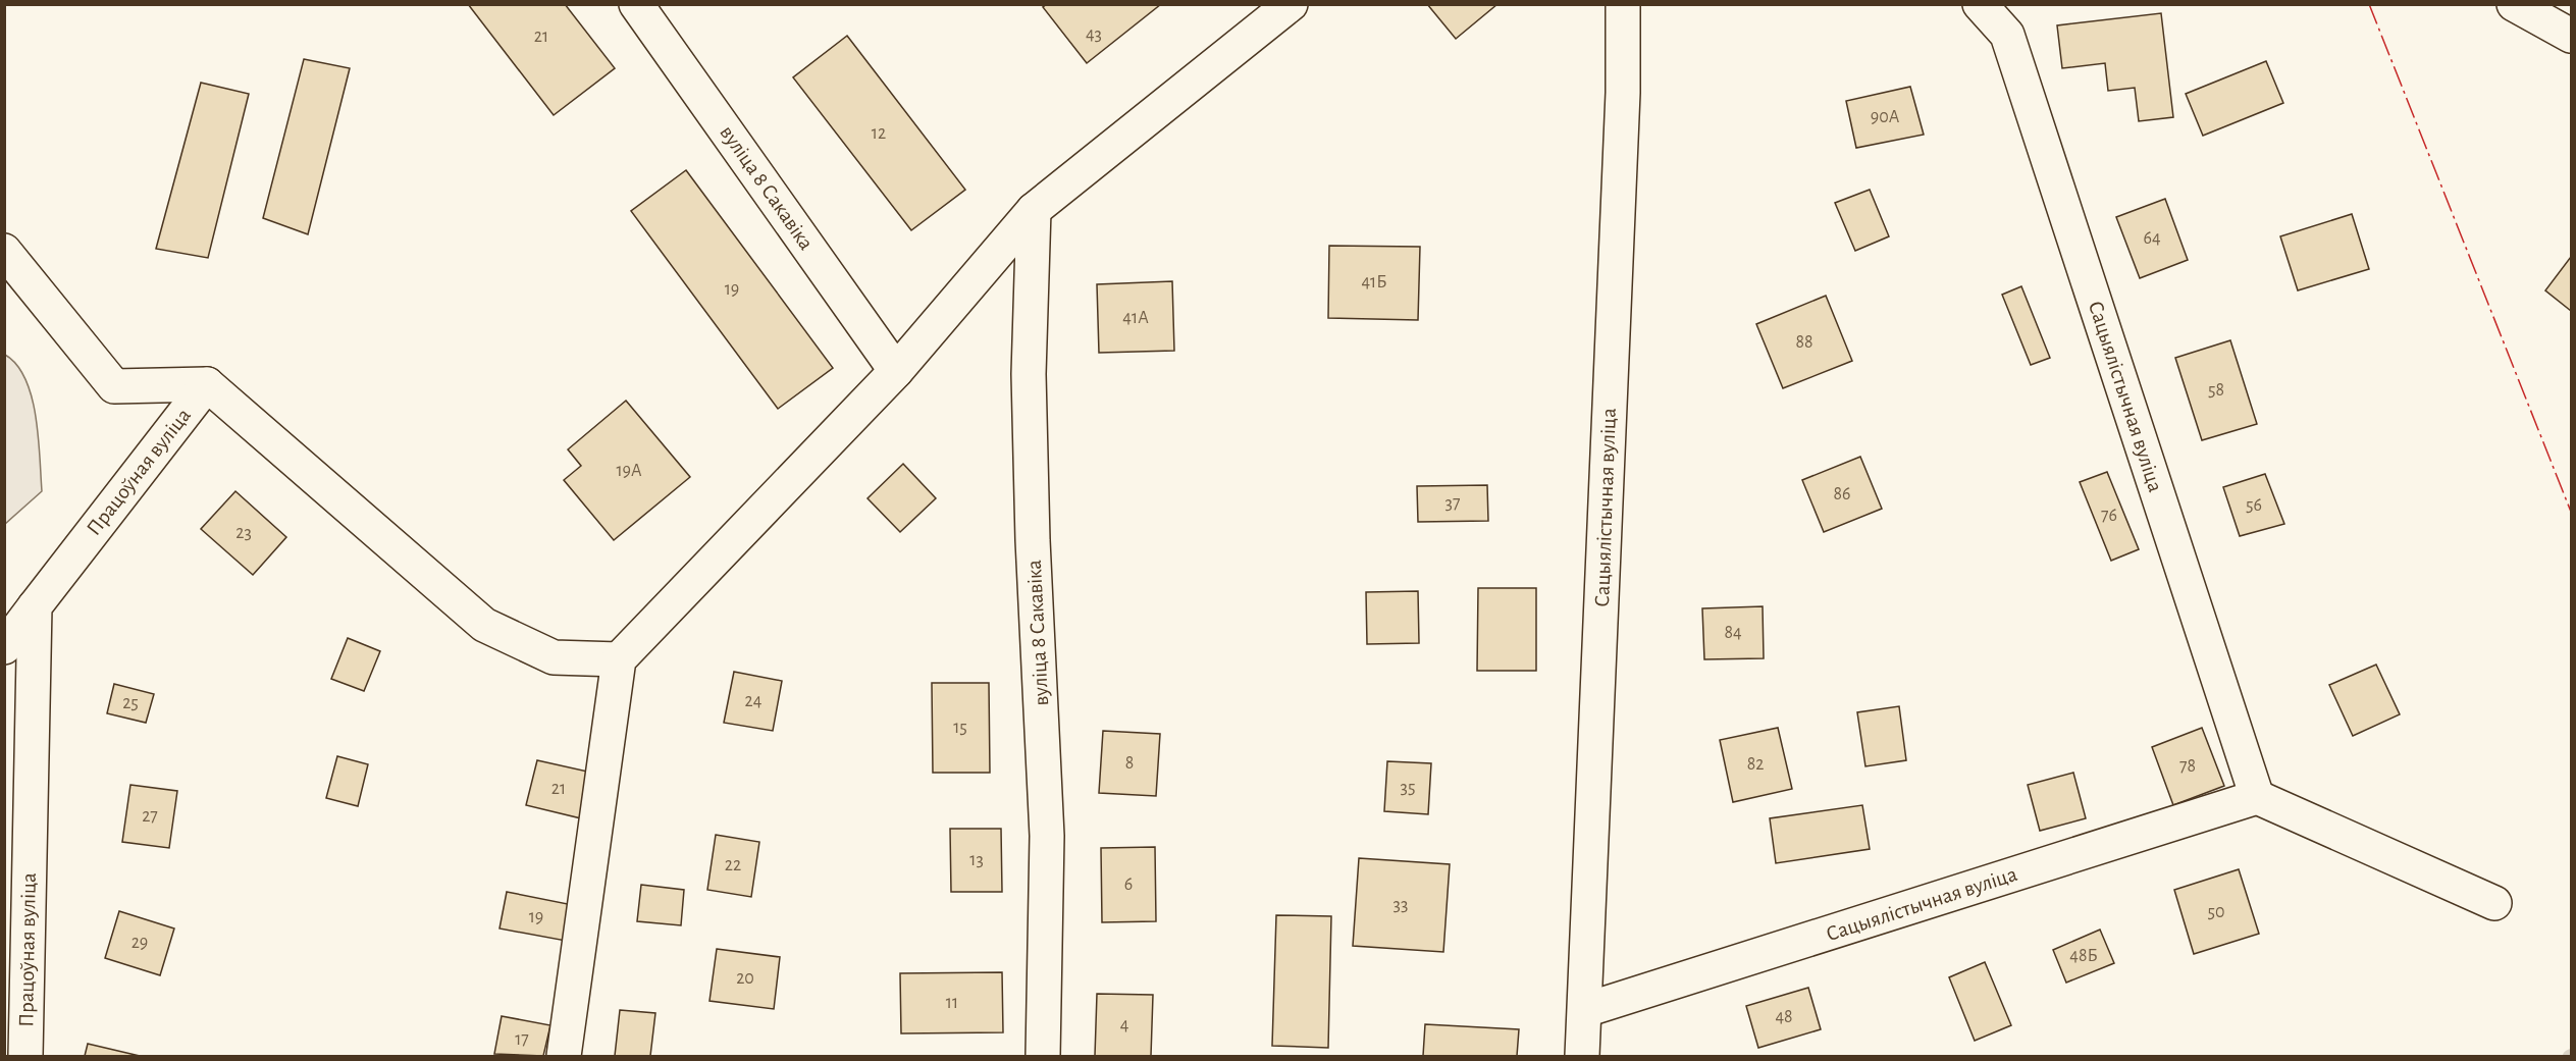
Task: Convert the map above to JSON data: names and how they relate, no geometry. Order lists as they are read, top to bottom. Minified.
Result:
{"streets":{"street":["вуліца 8 Сакавіка","Сацыялістычная вуліца","Працоўная вуліца"]},"house_numbers":["43","21","90А","12","64","41Б","19","41А","88","58","19А","86","37","56","76","23","84","24","25","15","8","82","78","35","21","27","13","22","6","33","50","19","29","48Б","20","11","48","4","17"]}
